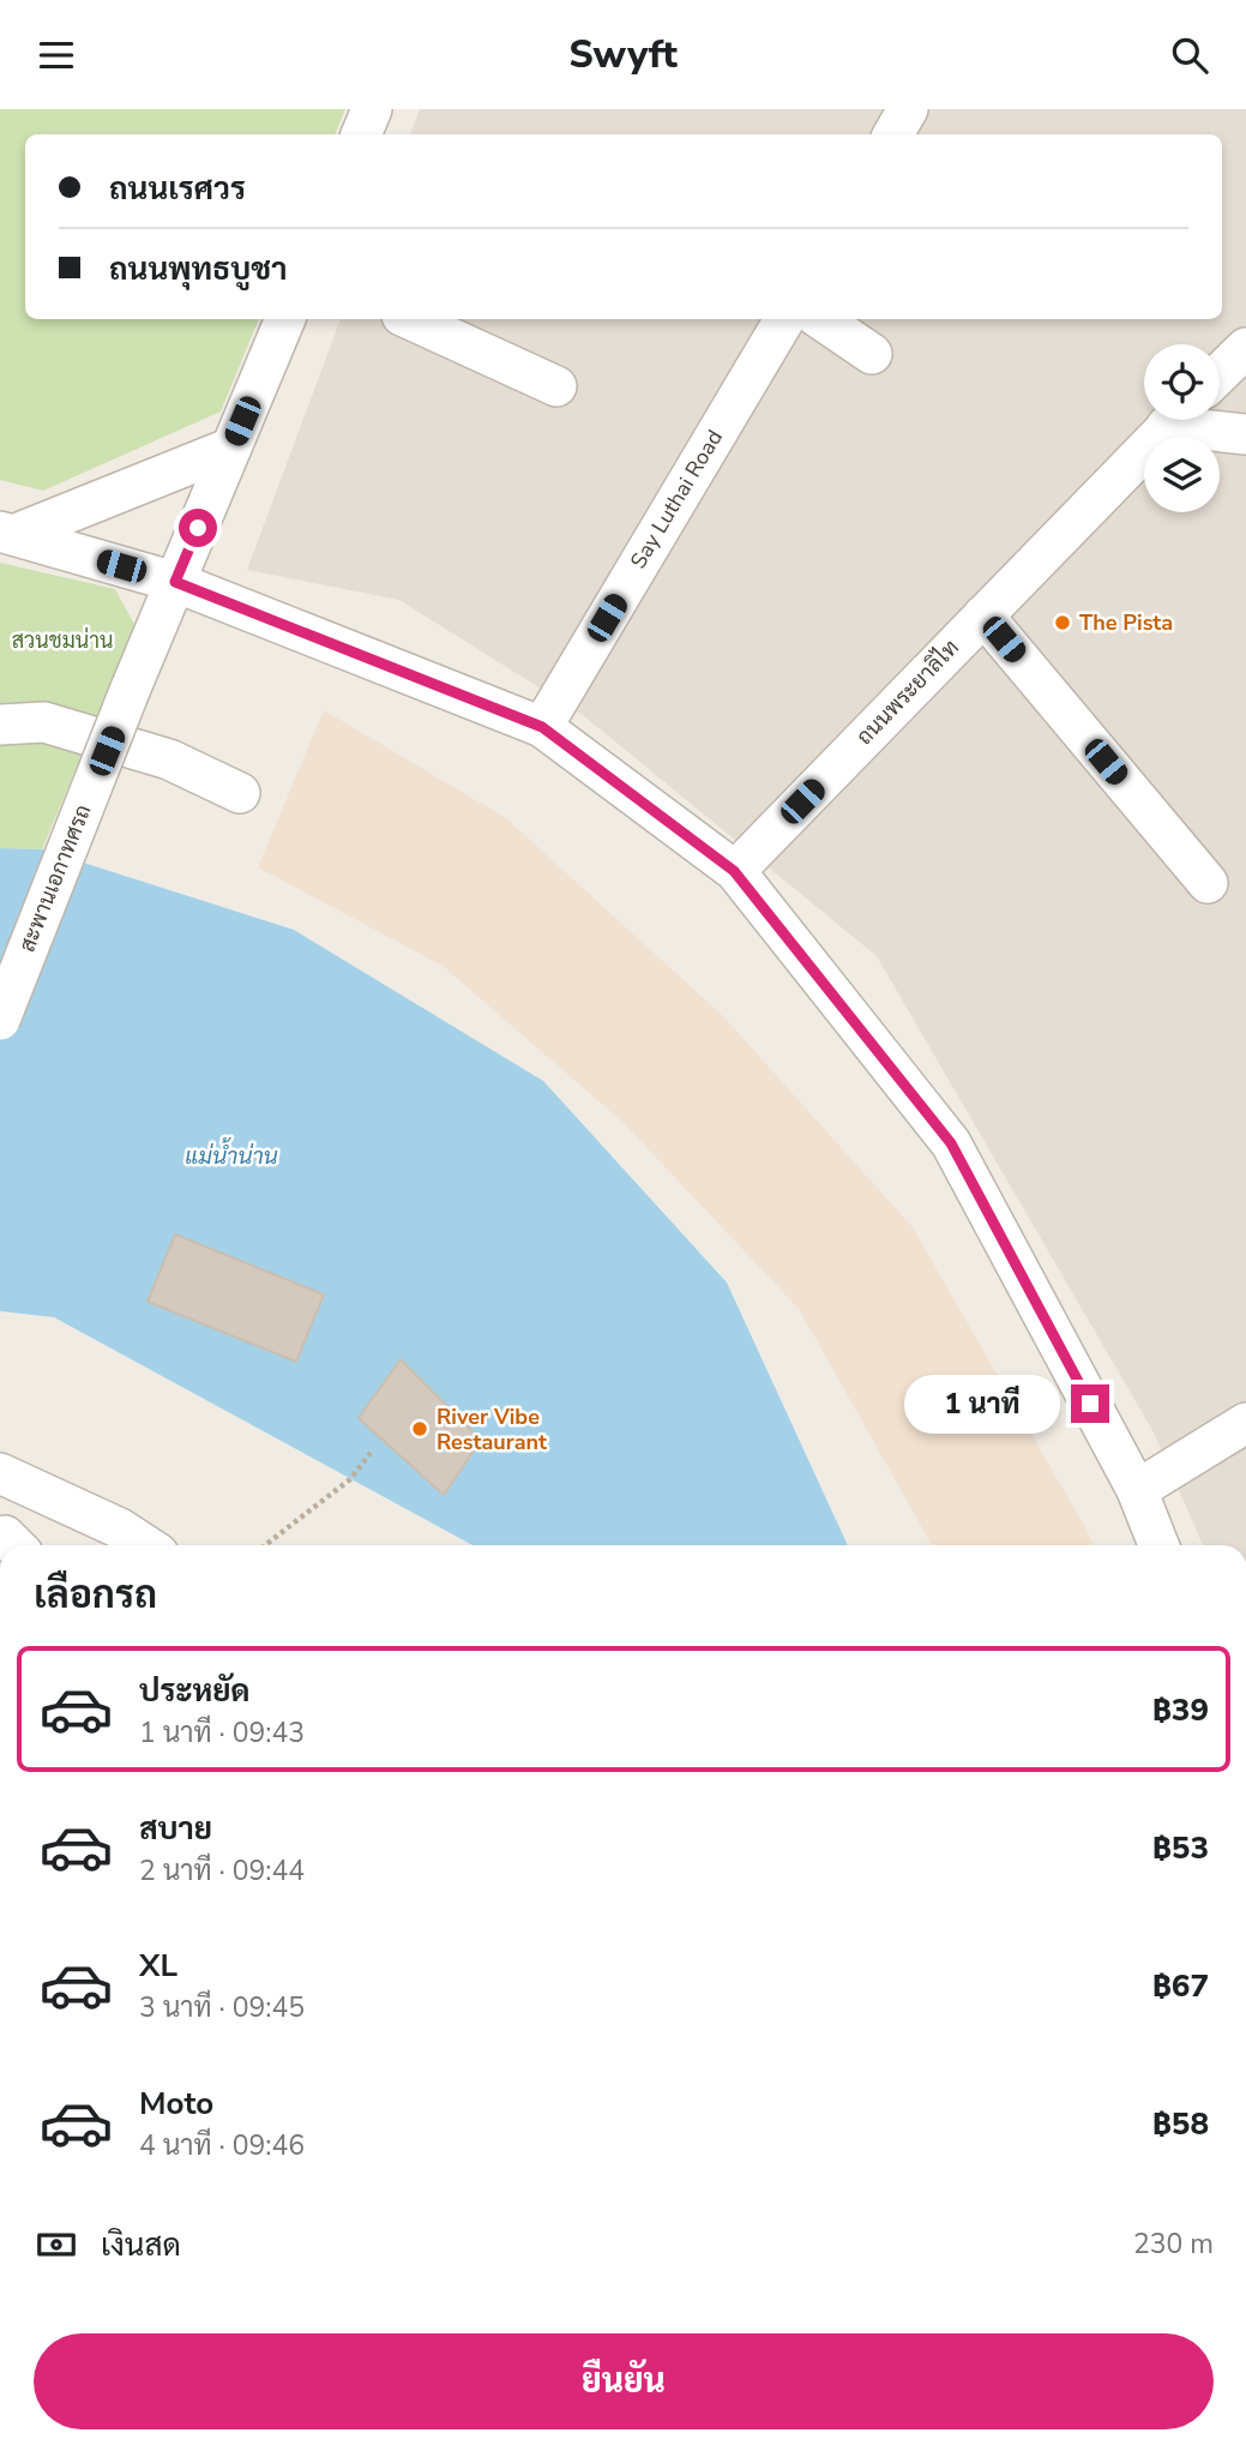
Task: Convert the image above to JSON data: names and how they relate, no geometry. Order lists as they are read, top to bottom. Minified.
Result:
{"streets":{"street":["Say Luthai Road","ถนนพระยาลิไท","สะพานเอกาทศรถ"]},"water":["แม่น้ำน่าน"],"parks":["สวนชมน่าน"],"places":["The Pista","River Vibe Restaurant"],"page":{"header":"Swyft","banner":["ถนนเรศวร","ถนนพุทธบูชา"],"bubble":"1 นาที","heading":"เลือกรถ","list":[{"name":"ประหยัด","note":"1 นาที · 09:43","value":"฿39"},{"name":"สบาย","note":"2 นาที · 09:44","value":"฿53"},{"name":"XL","note":"3 นาที · 09:45","value":"฿67"},{"name":"Moto","note":"4 นาที · 09:46","value":"฿58"}],"pay":["เงินสด","230 m"],"buttons":"ยืนยัน"}}
